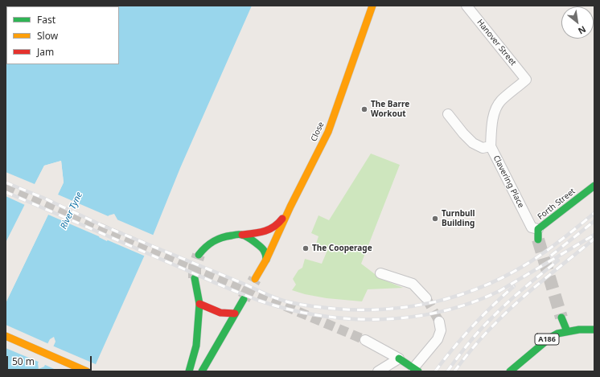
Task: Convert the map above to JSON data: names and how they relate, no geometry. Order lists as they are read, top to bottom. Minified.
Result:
{"streets":{"main road":["Close","Forth Street","A186"],"street":["Hanover Street","Clavering Place"]},"crossings":[["Hanover Street","Clavering Place"],["Clavering Place","Forth Street"]],"water":["River Tyne"],"places":["The Barre Workout","Turnbull Building","The Cooperage"],"legend":["Fast","Slow","Jam"],"scale_bar":"50 m","north":"bottom right"}
